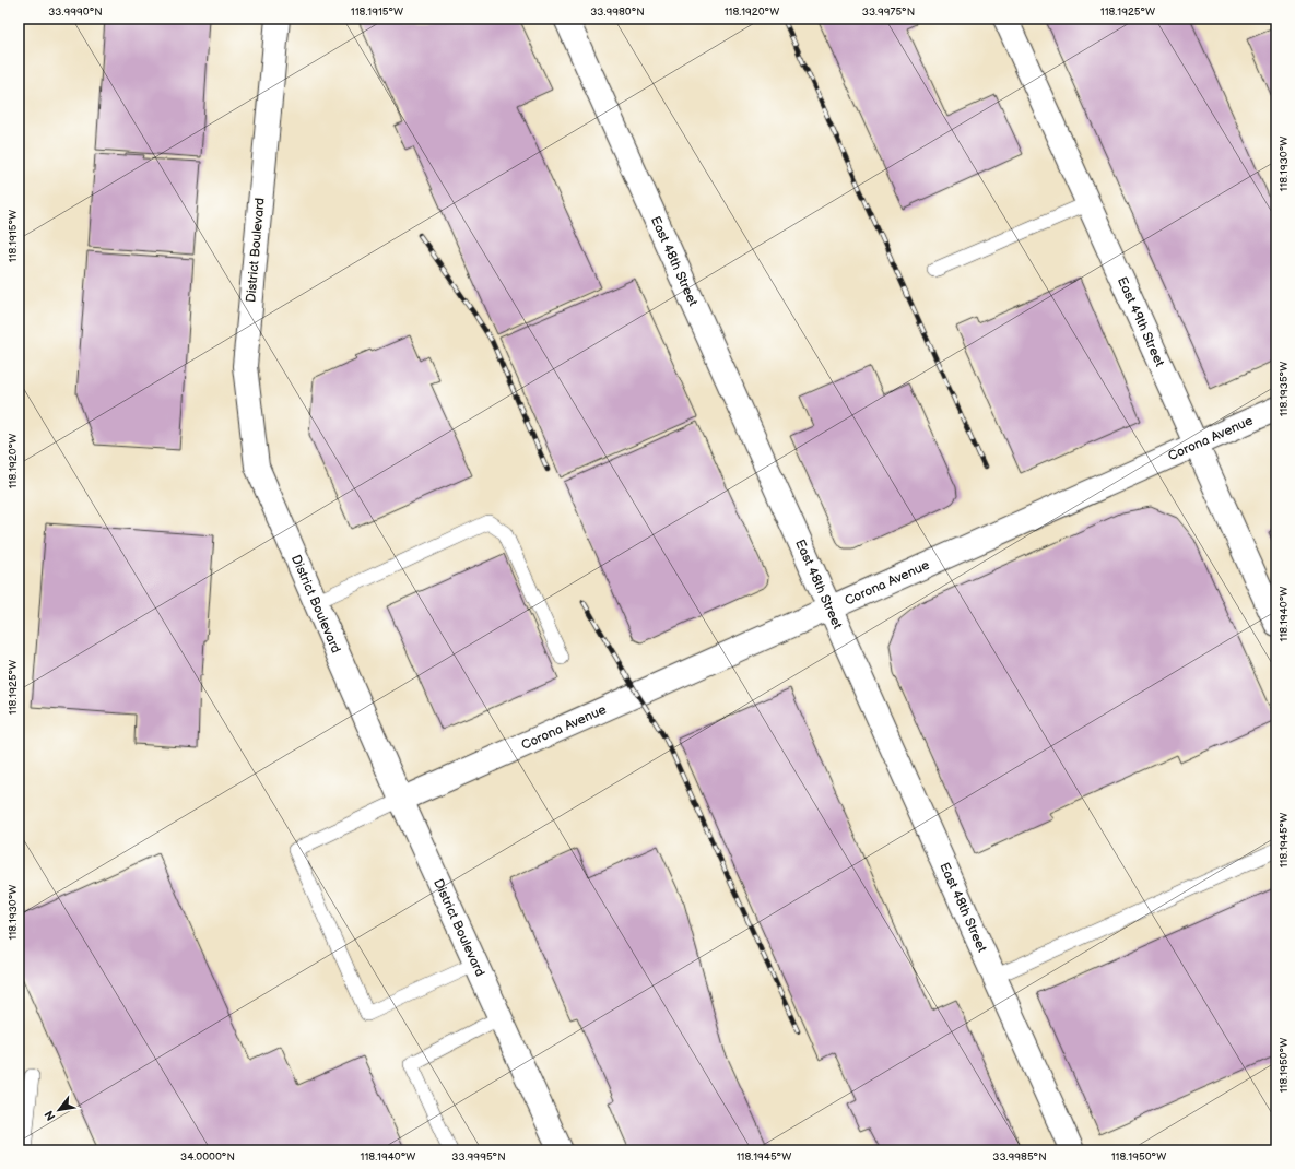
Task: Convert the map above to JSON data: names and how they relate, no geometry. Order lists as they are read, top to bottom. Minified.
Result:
{"streets":{"street":["District Boulevard","East 48th Street","East 49th Street","Corona Avenue"]},"crossings":[["District Boulevard","Corona Avenue"],["East 48th Street","Corona Avenue"],["East 49th Street","Corona Avenue"]],"north":"bottom left","coordinates":["33.9990°N","118.1915°W","33.9980°N","118.1920°W","33.9975°N","118.1925°W","118.1930°W","118.1935°W","118.1940°W","118.1945°W","118.1950°W","34.0000°N","33.9995°N","33.9985°N"]}
